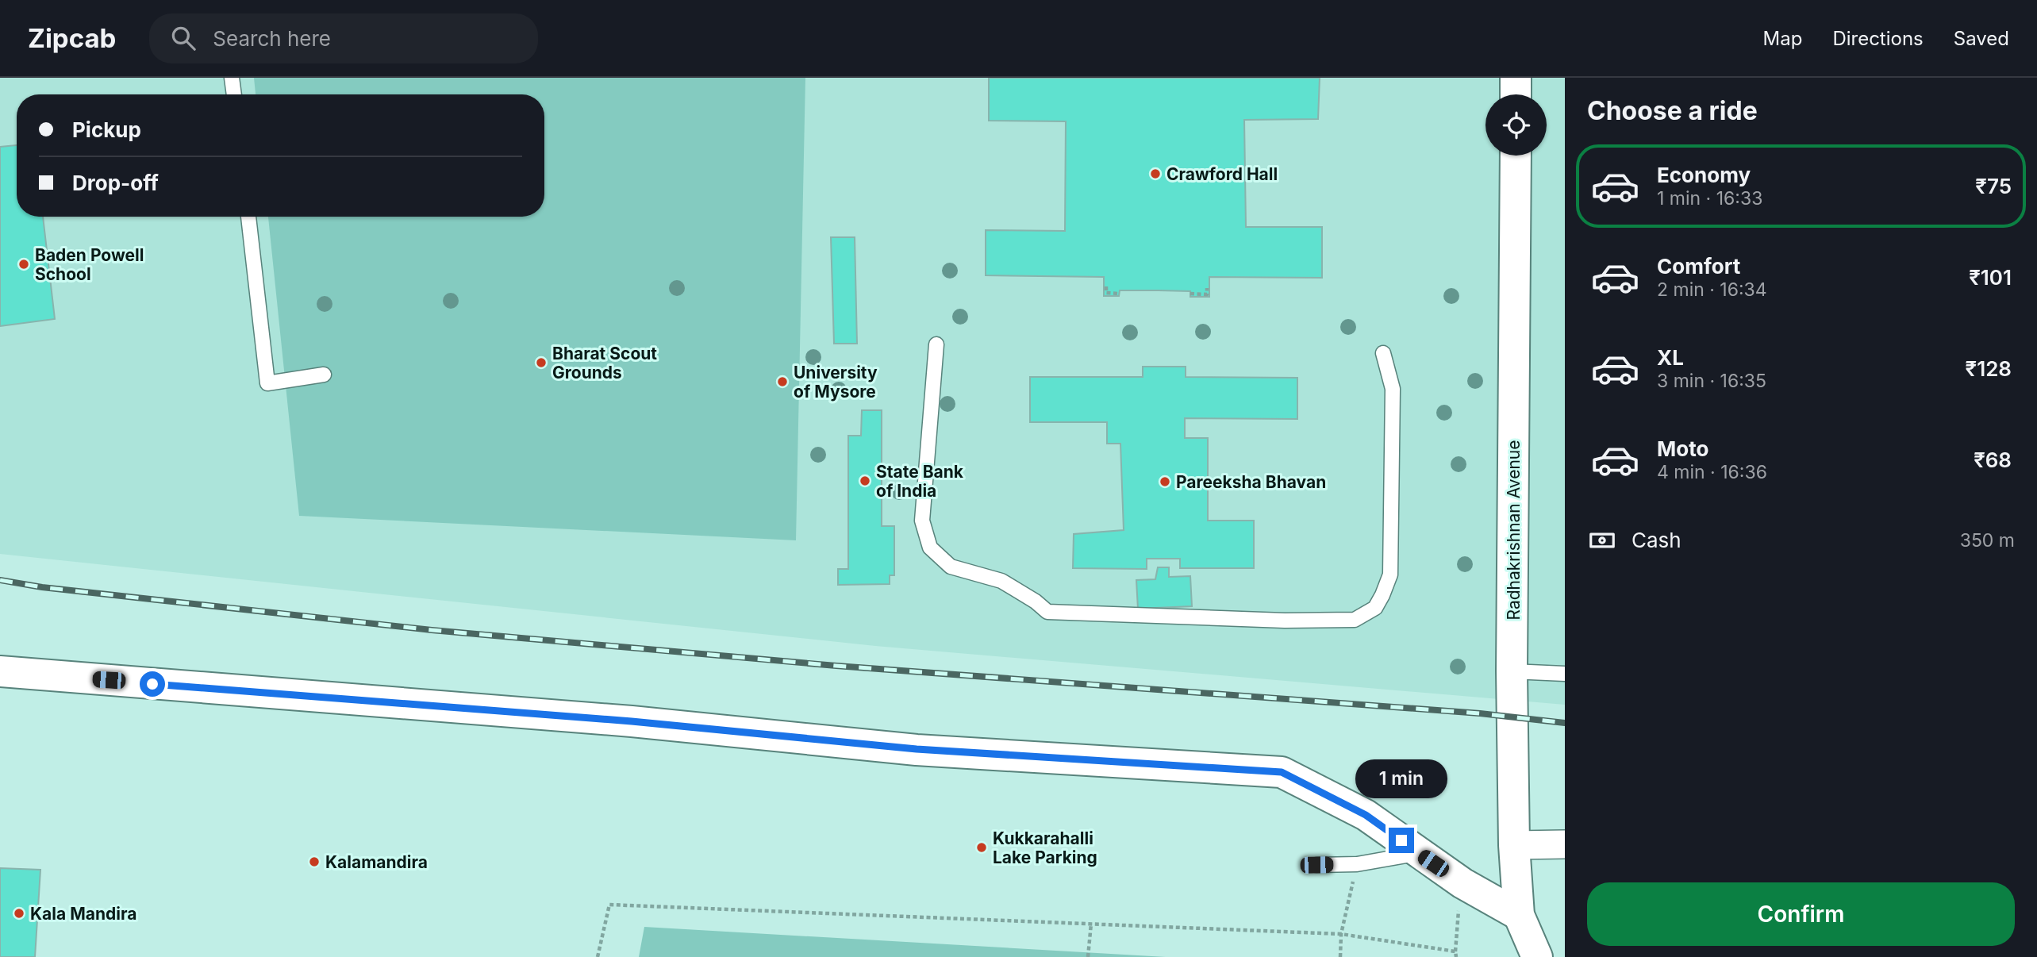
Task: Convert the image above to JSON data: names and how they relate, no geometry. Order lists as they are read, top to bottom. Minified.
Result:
{"streets":{"street":["Radhakrishnan Avenue"]},"places":["Crawford Hall","Baden Powell School","Bharat Scout Grounds","University of Mysore","State Bank of India","Pareeksha Bhavan","Kukkarahalli Lake Parking","Kalamandira","Kala Mandira"],"page":{"header":"Zipcab","search":"Search here","nav":["Map","Directions","Saved"],"heading":"Choose a ride","banner":["Pickup","Drop-off"],"list":[{"name":"Economy","note":"1 min · 16:33","value":"₹75"},{"name":"Comfort","note":"2 min · 16:34","value":"₹101"},{"name":"XL","note":"3 min · 16:35","value":"₹128"},{"name":"Moto","note":"4 min · 16:36","value":"₹68"}],"pay":["Cash","350 m"],"bubble":"1 min","buttons":"Confirm"}}
